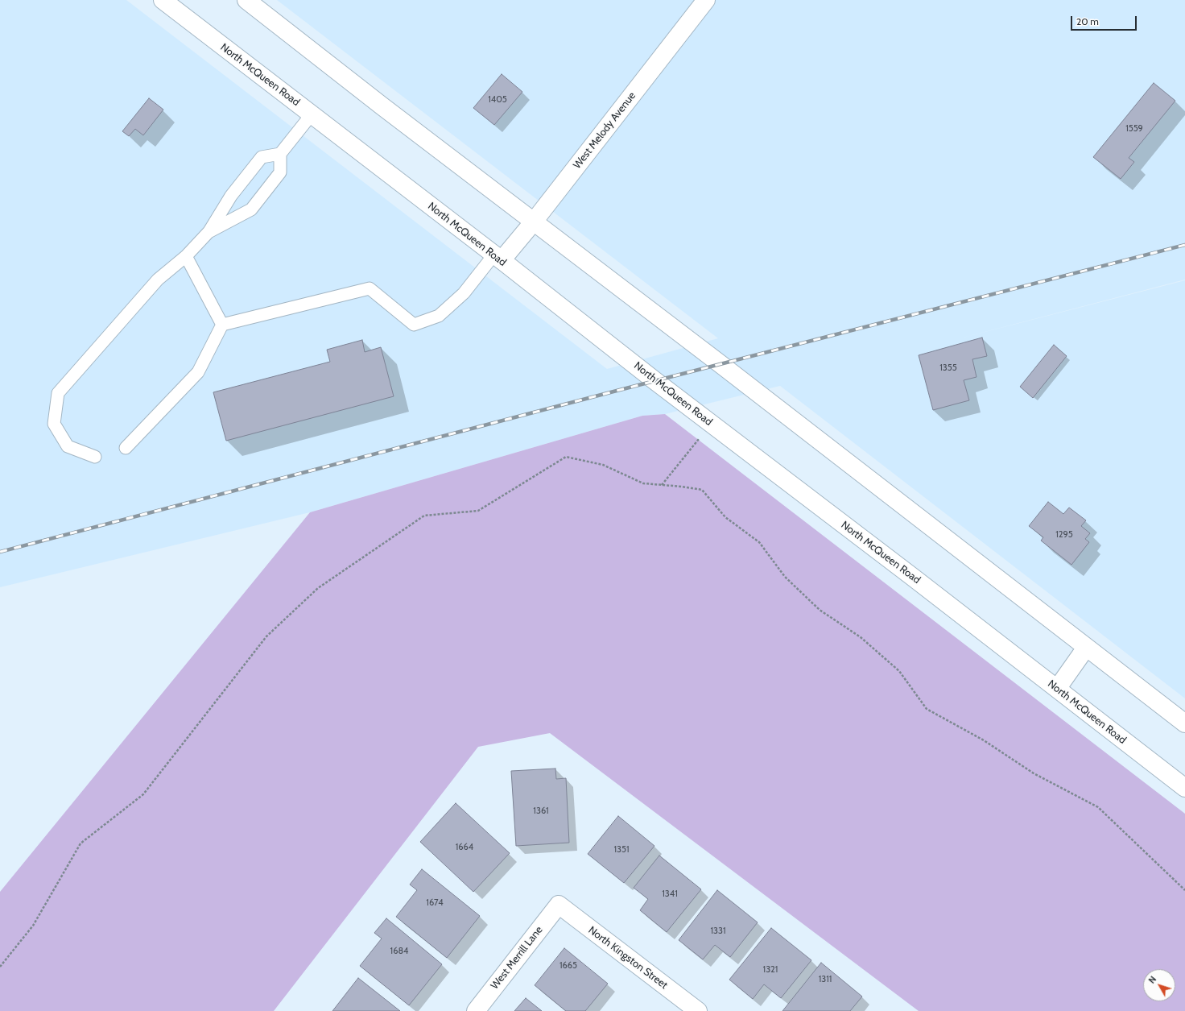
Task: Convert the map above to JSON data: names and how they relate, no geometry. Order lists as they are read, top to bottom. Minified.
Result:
{"streets":{"main road":["North McQueen Road","West Melody Avenue","West Merrill Lane","North Kingston Street"]},"crossings":[["North McQueen Road","West Melody Avenue"],["West Merrill Lane","North Kingston Street"]],"house_numbers":["1405","1559","1355","1295","1361","1664","1351","1341","1674","1331","1684","1665","1321","1311"],"scale_bar":"20 m","north":"top left"}
